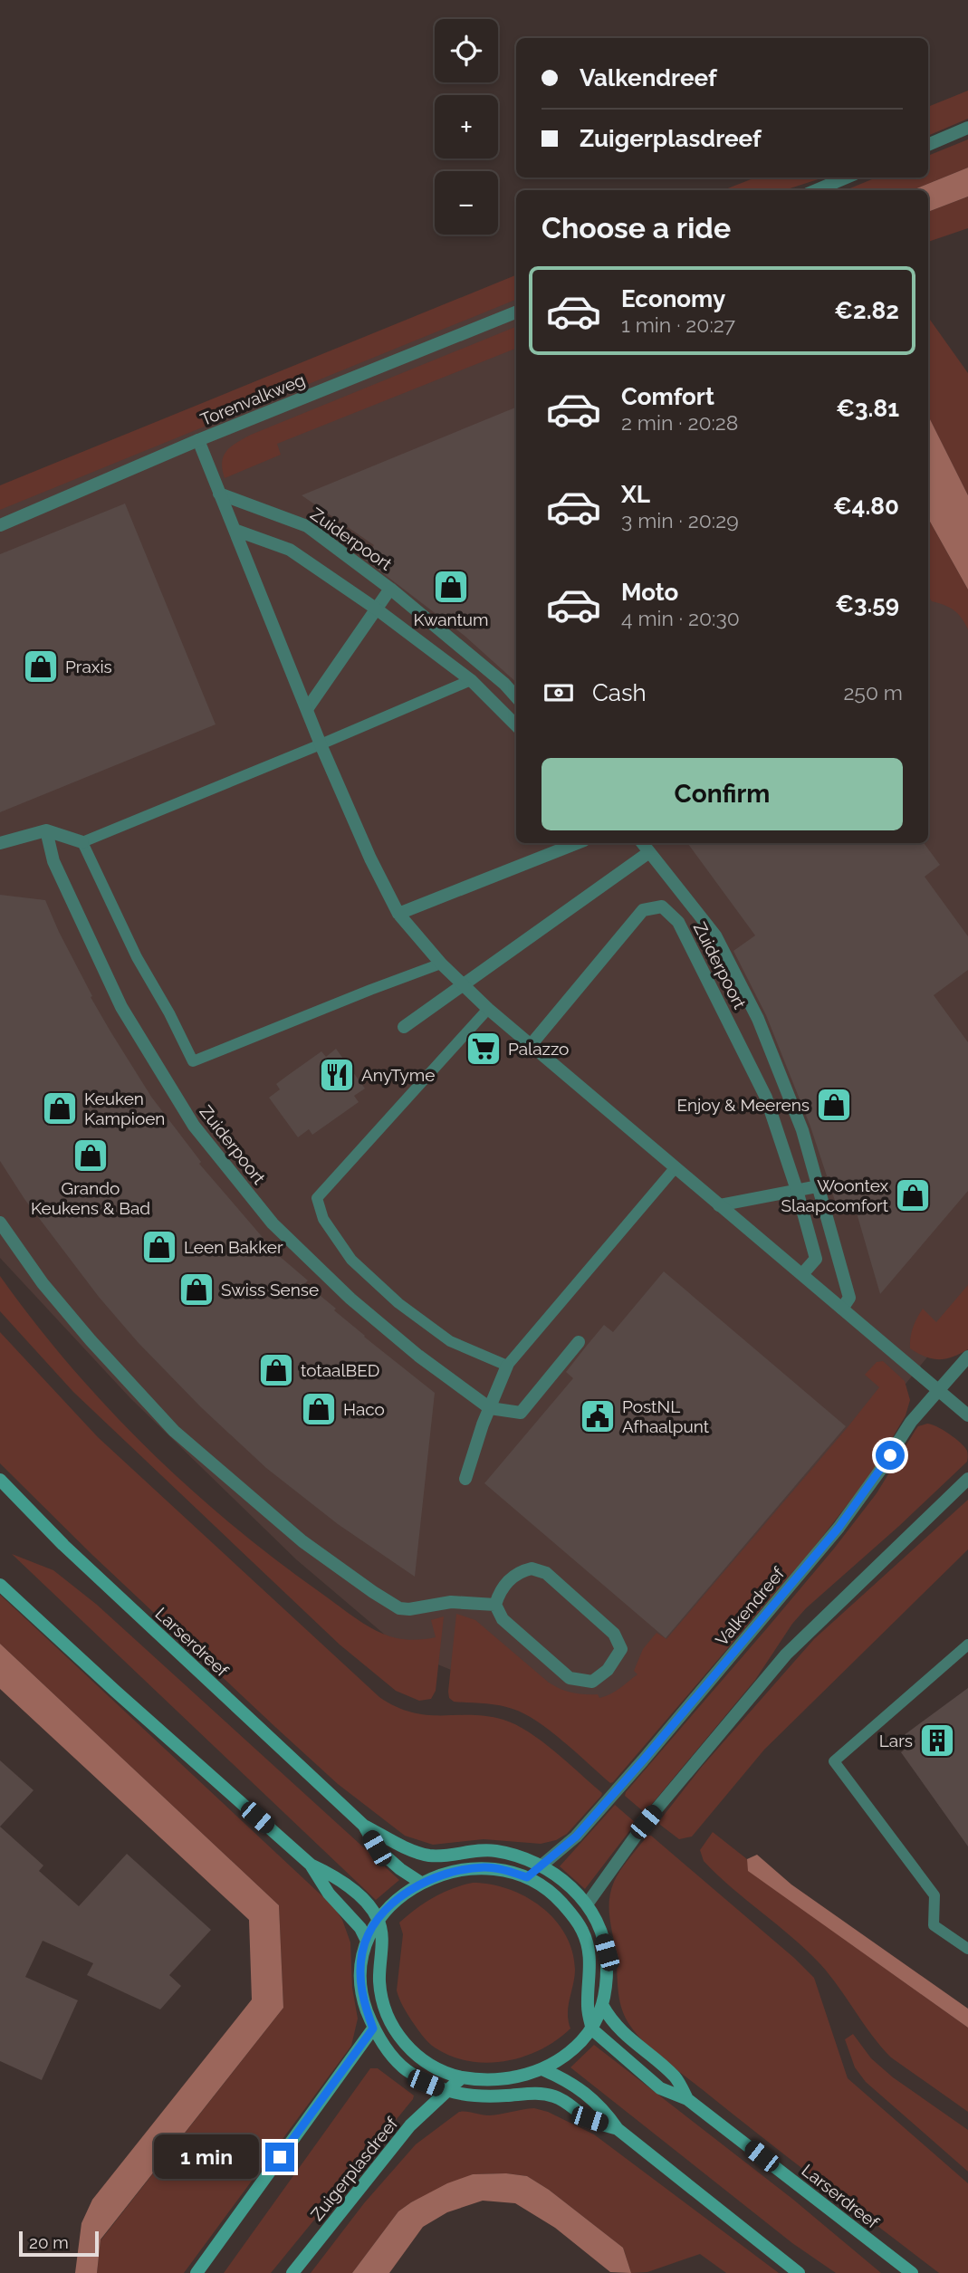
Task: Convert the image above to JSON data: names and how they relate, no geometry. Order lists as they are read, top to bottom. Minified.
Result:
{"streets":{"main road":["Larserdreef","Zuigerplasdreef"],"street":["Torenvalkweg","Zuiderpoort","Valkendreef"]},"crossings":[["Valkendreef","Larserdreef"],["Larserdreef","Zuigerplasdreef"]],"places":{"shop":["Kwantum","Praxis","Enjoy & Meerens","Keuken Kampioen","Grando Keukens & Bad","Woontex Slaapcomfort","Leen Bakker","Swiss Sense","totaalBED","Haco"],"supermarket":["Palazzo"],"restaurant":["AnyTyme"],"public building":["PostNL Afhaalpunt"],"building":["Lars"]},"scale_bar":"20 m","page":{"map_buttons":["+","−"],"banner":["Valkendreef","Zuigerplasdreef"],"heading":"Choose a ride","list":[{"name":"Economy","note":"1 min · 20:27","value":"€2.82"},{"name":"Comfort","note":"2 min · 20:28","value":"€3.81"},{"name":"XL","note":"3 min · 20:29","value":"€4.80"},{"name":"Moto","note":"4 min · 20:30","value":"€3.59"}],"pay":["Cash","250 m"],"buttons":"Confirm","bubble":"1 min","scale":"20 m"}}
